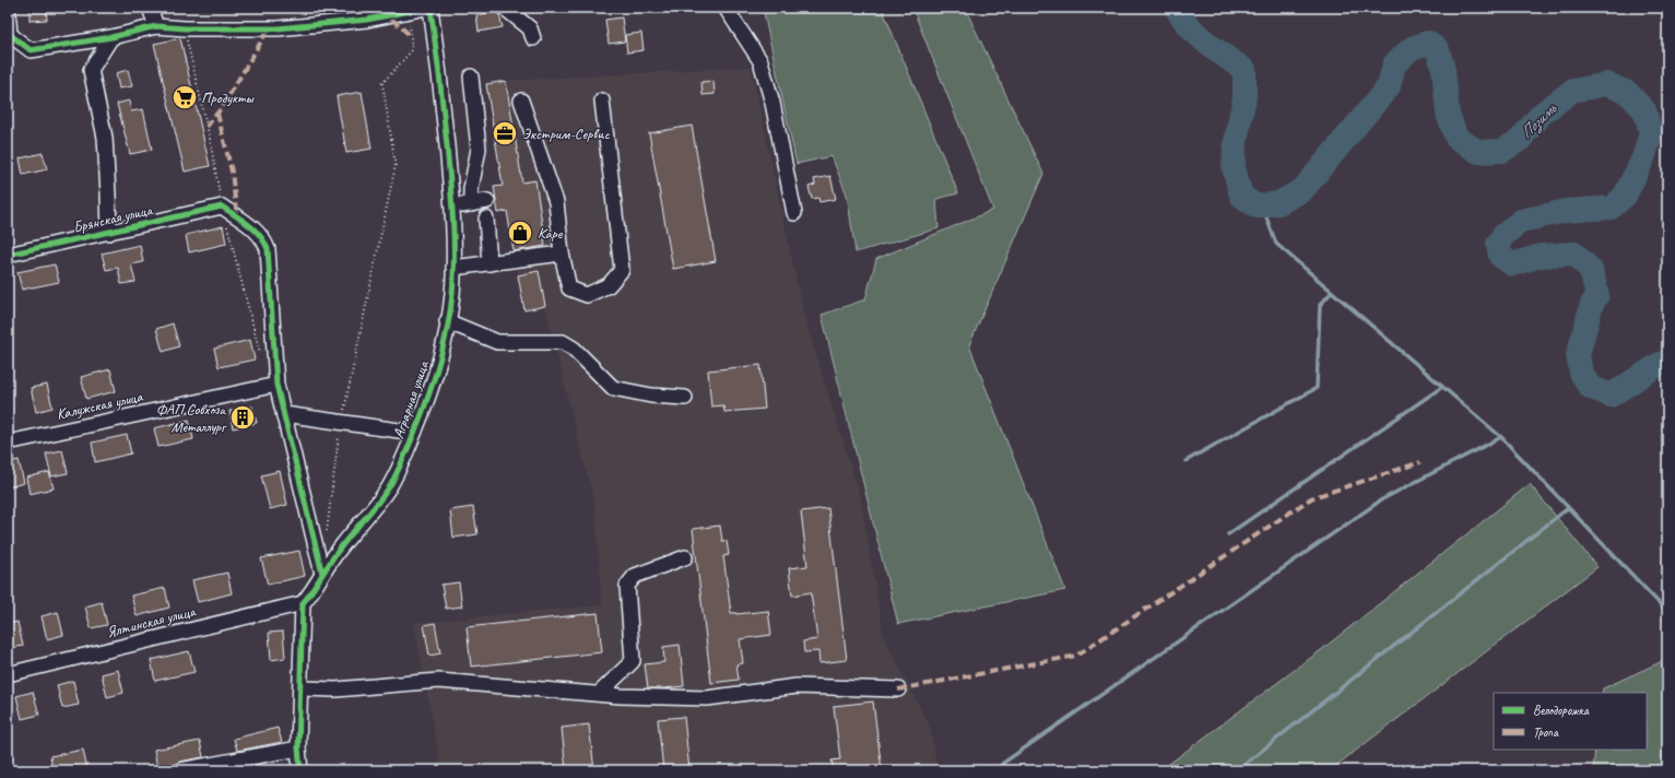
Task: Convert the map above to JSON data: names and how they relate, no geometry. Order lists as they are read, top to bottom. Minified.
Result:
{"streets":{"street":["Брянская улица","Аграрная улица","Калужская улица","Ялтинская улица"]},"crossings":[["Аграрная улица","Ялтинская улица"]],"water":["Позимь"],"places":{"supermarket":["Продукты"],"office":["Экстрим-Сервис"],"shop":["Каре"],"building":["ФАП Совхоза Металлург"]},"legend":["Велодорожка","Тропа"]}
